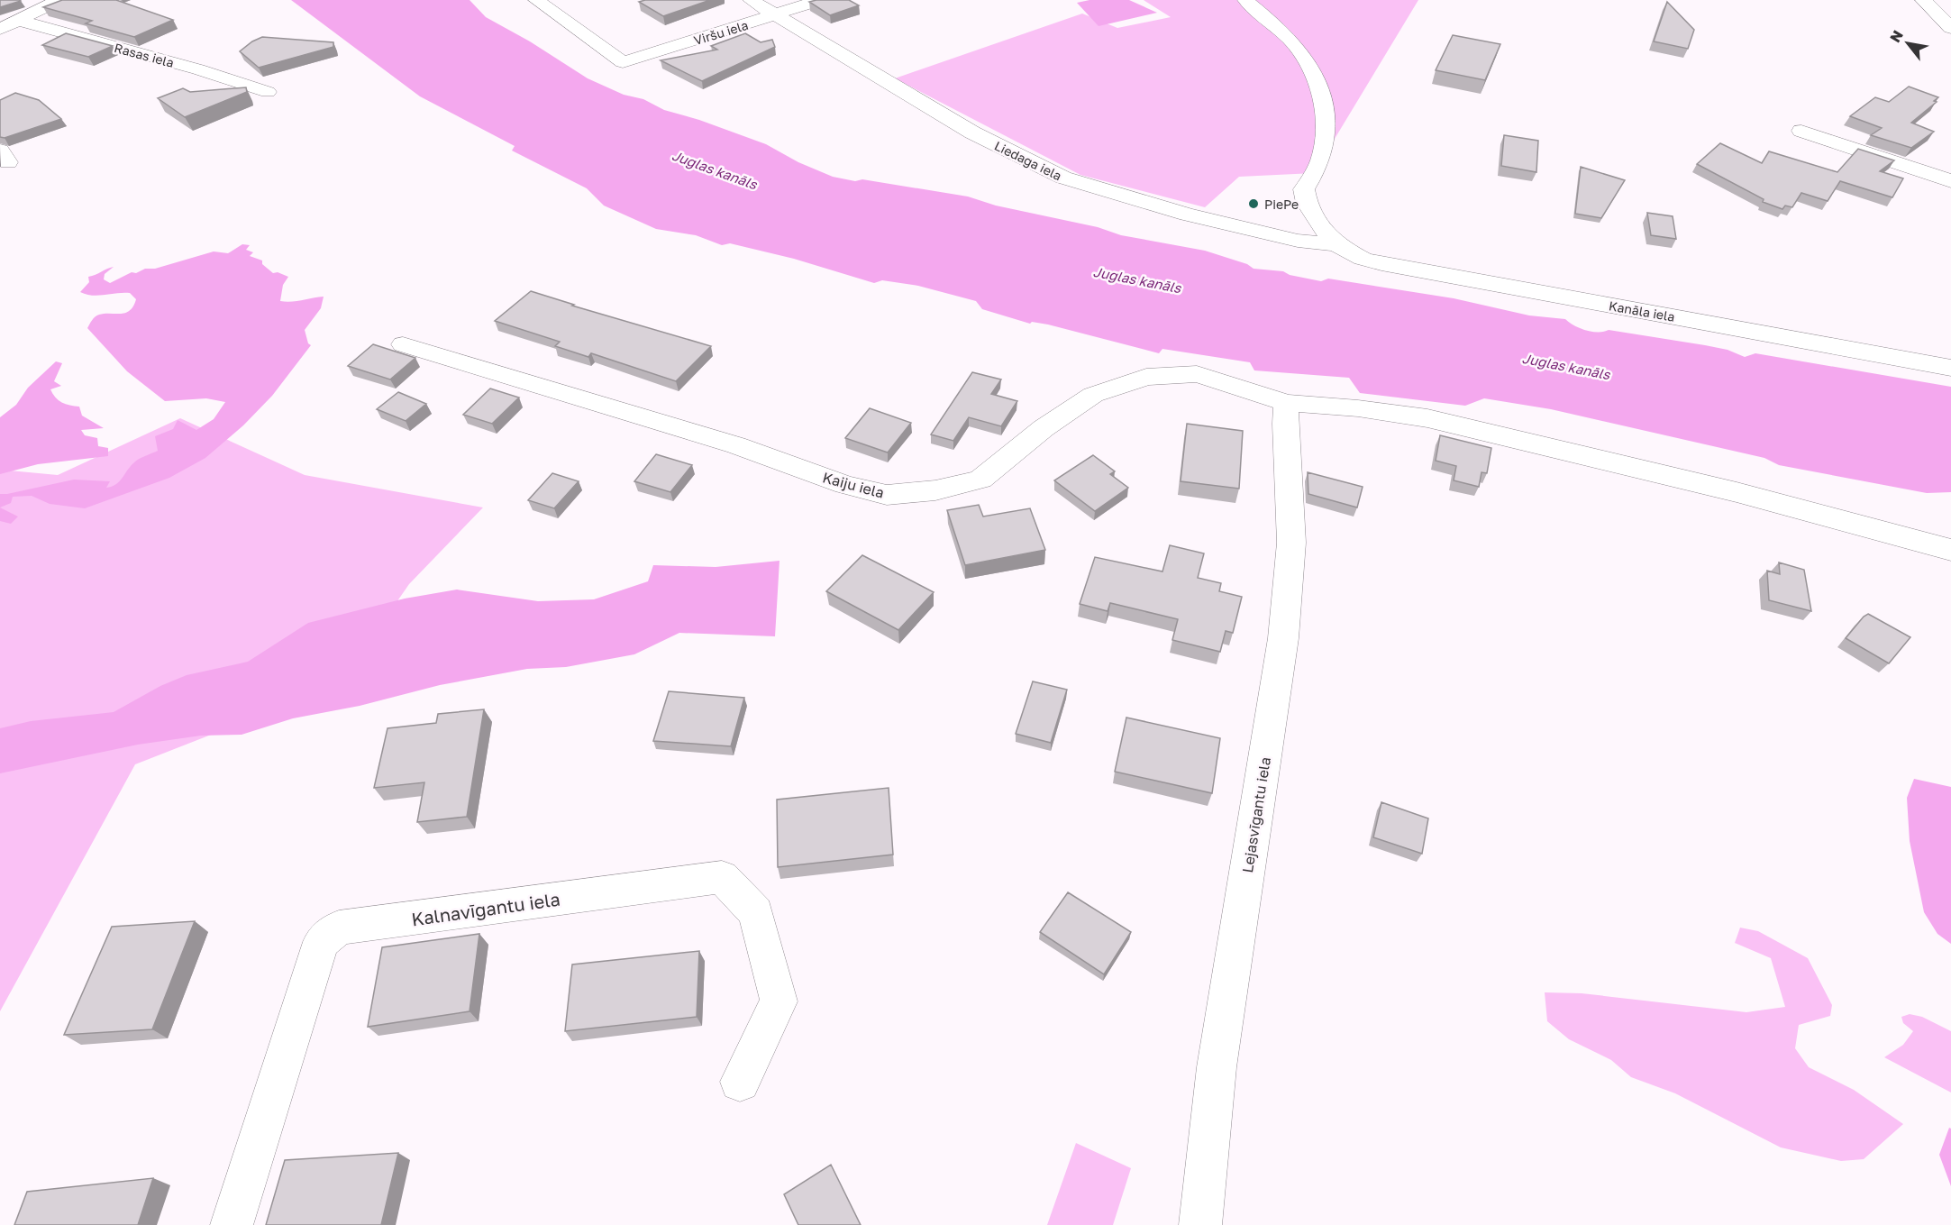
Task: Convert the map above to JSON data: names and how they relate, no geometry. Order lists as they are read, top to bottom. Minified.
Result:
{"streets":{"street":["Viršu iela","Rasas iela","Liedaga iela","Kanāla iela","Kaiju iela","Lejasvīgantu iela","Kalnavīgantu iela"]},"crossings":[["Viršu iela","Liedaga iela"],["Liedaga iela","Kanāla iela"],["Kaiju iela","Lejasvīgantu iela"]],"water":["Juglas kanāls"],"places":["PiePe"],"north":"top left"}
